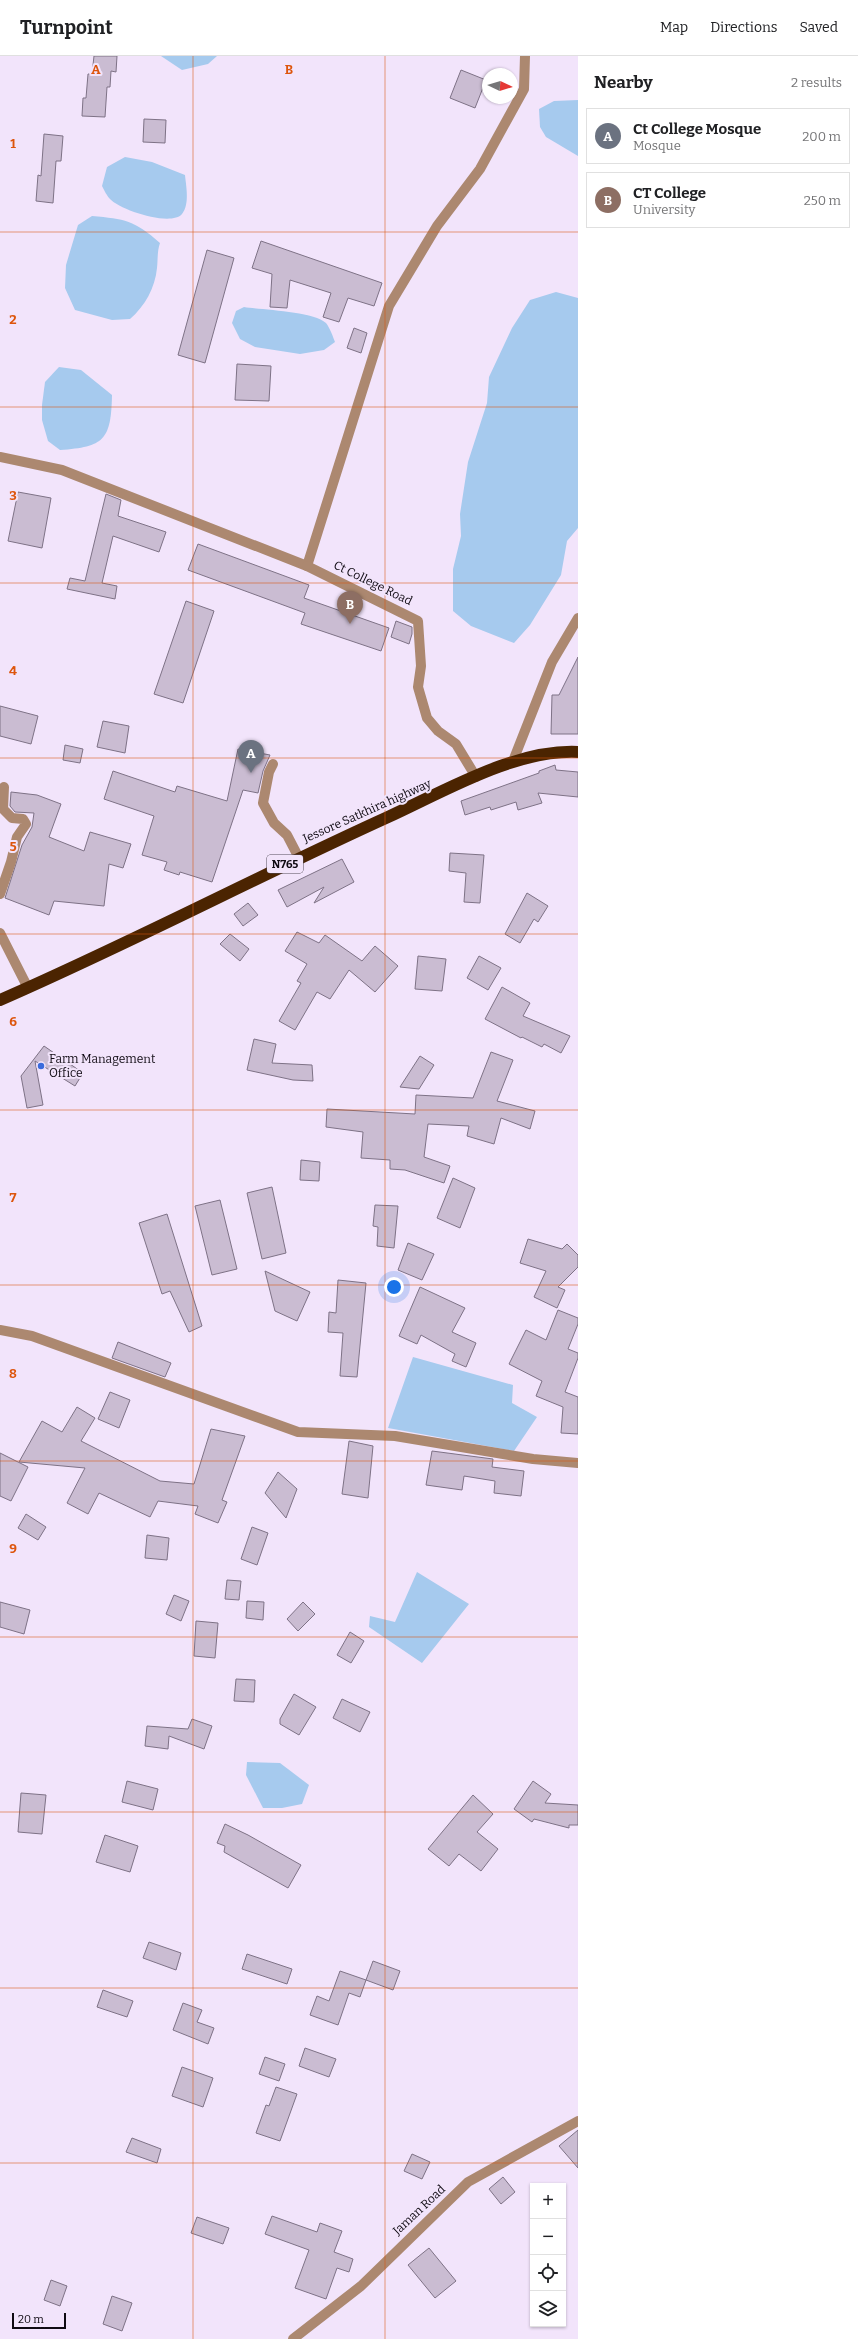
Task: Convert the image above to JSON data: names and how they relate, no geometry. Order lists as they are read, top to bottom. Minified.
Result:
{"streets":{"highway":["Jessore Satkhira highway","N765"],"street":["Ct College Road","Jaman Road"]},"crossings":[["Ct College Road","Jessore Satkhira highway"]],"places":["Farm Management Office"],"scale_bar":"20 m","north":"right","page":{"header":"Turnpoint","nav":["Map","Directions","Saved"],"heading":["Nearby","2 results"],"list":[{"mark":"A","name":"Ct College Mosque","note":"Mosque","value":"200 m"},{"mark":"B","name":"CT College","note":"University","value":"250 m"}],"pins":["B","A"],"map_buttons":["+","−"],"scale":"20 m"},"grid":{"columns":["A","B"],"rows":["1","2","3","4","5","6","7","8","9"]}}
